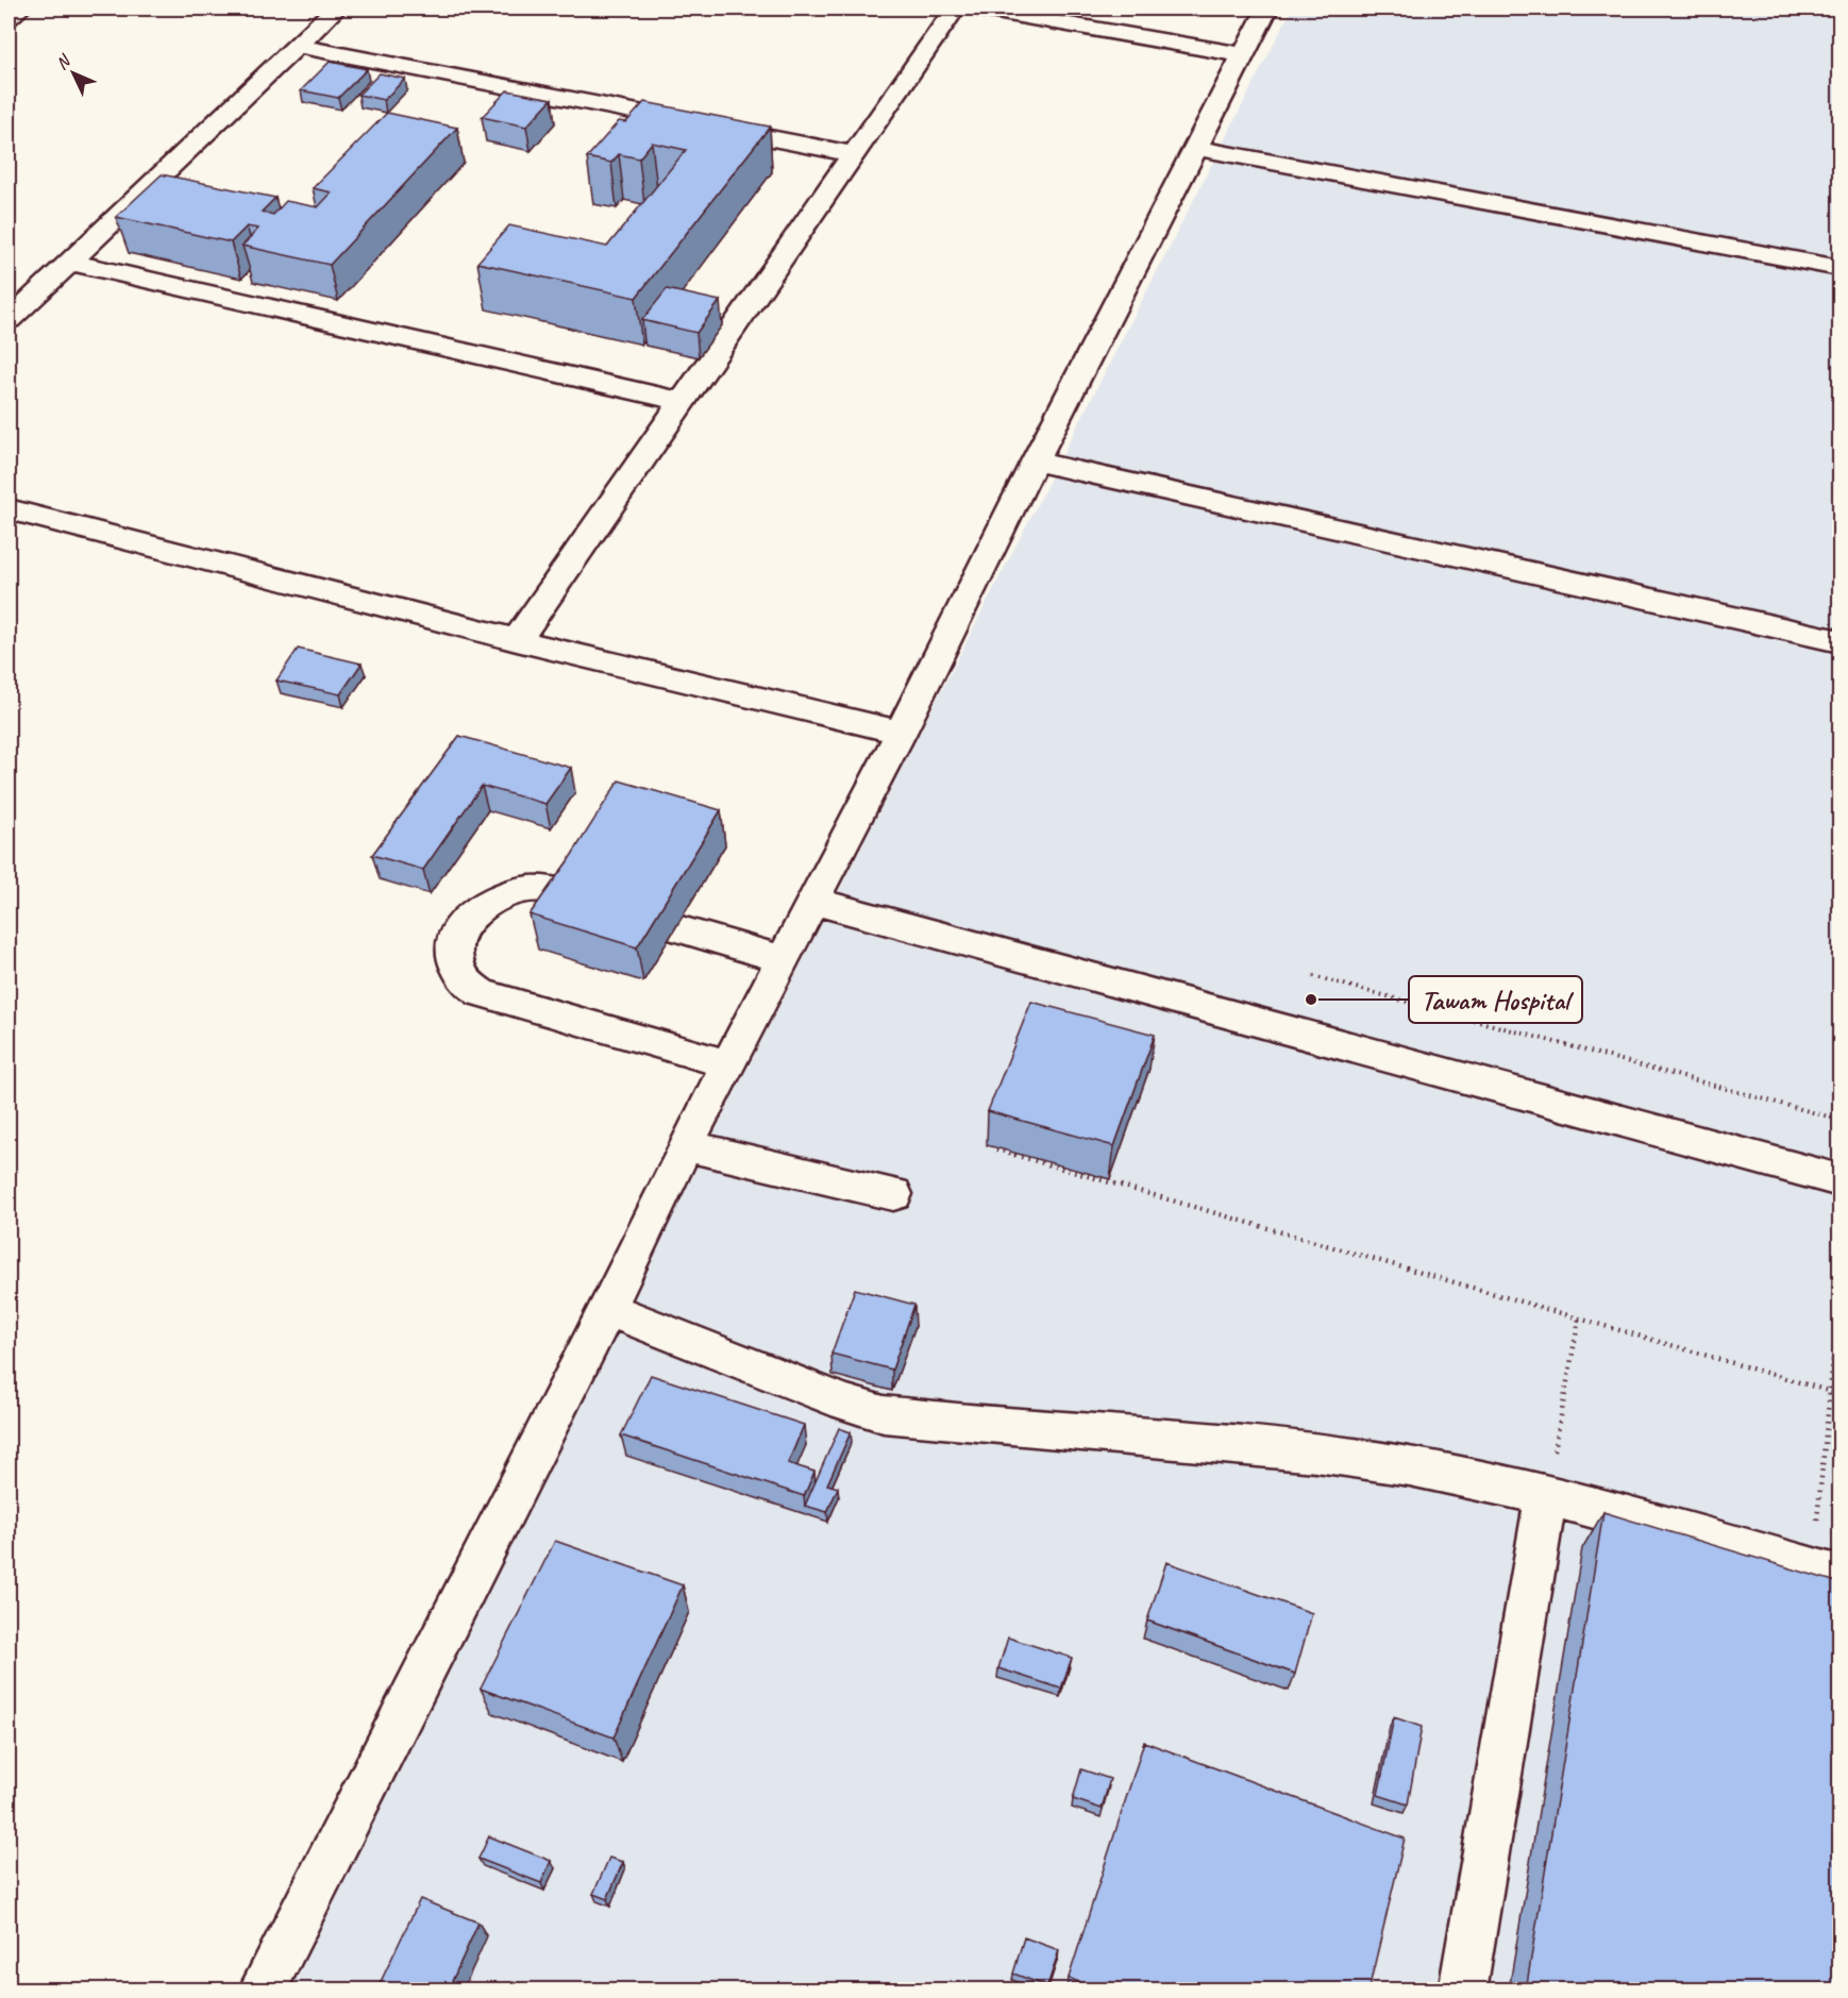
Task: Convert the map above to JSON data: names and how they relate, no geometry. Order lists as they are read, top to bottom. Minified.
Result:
{"places":["Tawam Hospital"],"north":"top left"}
